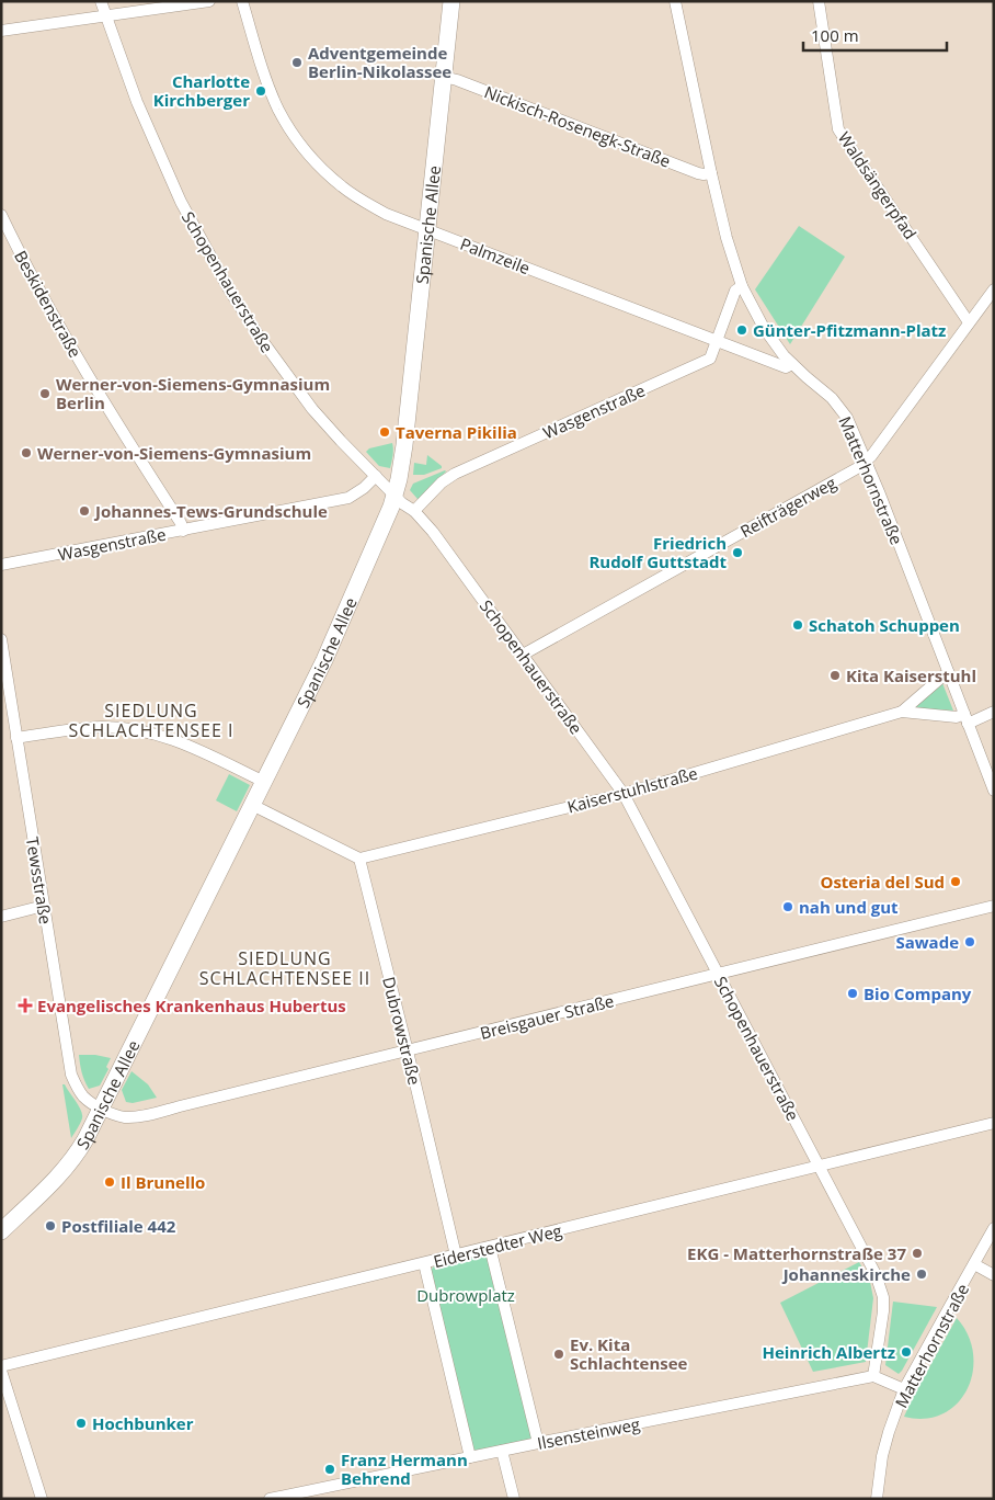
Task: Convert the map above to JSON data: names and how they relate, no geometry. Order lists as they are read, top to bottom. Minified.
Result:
{"streets":{"main road":["Spanische Allee"],"street":["Nickisch-Rosenegk-Straße","Waldsängerpfad","Palmzeile","Schopenhauerstraße","Beskidenstraße","Wasgenstraße","Matterhornstraße","Reifträgerweg","Kaiserstuhlstraße","Tewsstraße","Breisgauer Straße","Dubrowstraße","Eiderstedter Weg","Ilsensteinweg"]},"crossings":[["Nickisch-Rosenegk-Straße","Spanische Allee"],["Nickisch-Rosenegk-Straße","Matterhornstraße"],["Waldsängerpfad","Reifträgerweg"],["Spanische Allee","Palmzeile"],["Spanische Allee","Schopenhauerstraße"],["Spanische Allee","Tewsstraße"],["Spanische Allee","Breisgauer Straße"],["Palmzeile","Wasgenstraße"],["Palmzeile","Matterhornstraße"],["Schopenhauerstraße","Wasgenstraße"],["Schopenhauerstraße","Reifträgerweg"],["Schopenhauerstraße","Kaiserstuhlstraße"],["Schopenhauerstraße","Breisgauer Straße"],["Schopenhauerstraße","Eiderstedter Weg"],["Schopenhauerstraße","Ilsensteinweg"],["Beskidenstraße","Wasgenstraße"],["Wasgenstraße","Matterhornstraße"],["Matterhornstraße","Reifträgerweg"],["Matterhornstraße","Kaiserstuhlstraße"],["Kaiserstuhlstraße","Dubrowstraße"],["Tewsstraße","Breisgauer Straße"],["Breisgauer Straße","Dubrowstraße"],["Dubrowstraße","Eiderstedter Weg"]],"districts":["SIEDLUNG SCHLACHTENSEE I","SIEDLUNG SCHLACHTENSEE II"],"parks":["Dubrowplatz"],"places":{"other":["Adventgemeinde Berlin-Nikolassee","Charlotte Kirchberger","Günter-Pfitzmann-Platz","Werner-von-Siemens-Gymnasium Berlin","Taverna Pikilia","Werner-von-Siemens-Gymnasium","Johannes-Tews-Grundschule","Friedrich Rudolf Guttstadt","Schatoh Schuppen","Kita Kaiserstuhl","Osteria del Sud","nah und gut","Sawade","Bio Company","Il Brunello","Postfiliale 442","EKG - Matterhornstraße 37","Johanneskirche","Heinrich Albertz","Ev. Kita Schlachtensee","Hochbunker","Franz Hermann Behrend"],"health":["Evangelisches Krankenhaus Hubertus"]},"scale_bar":"100 m"}
